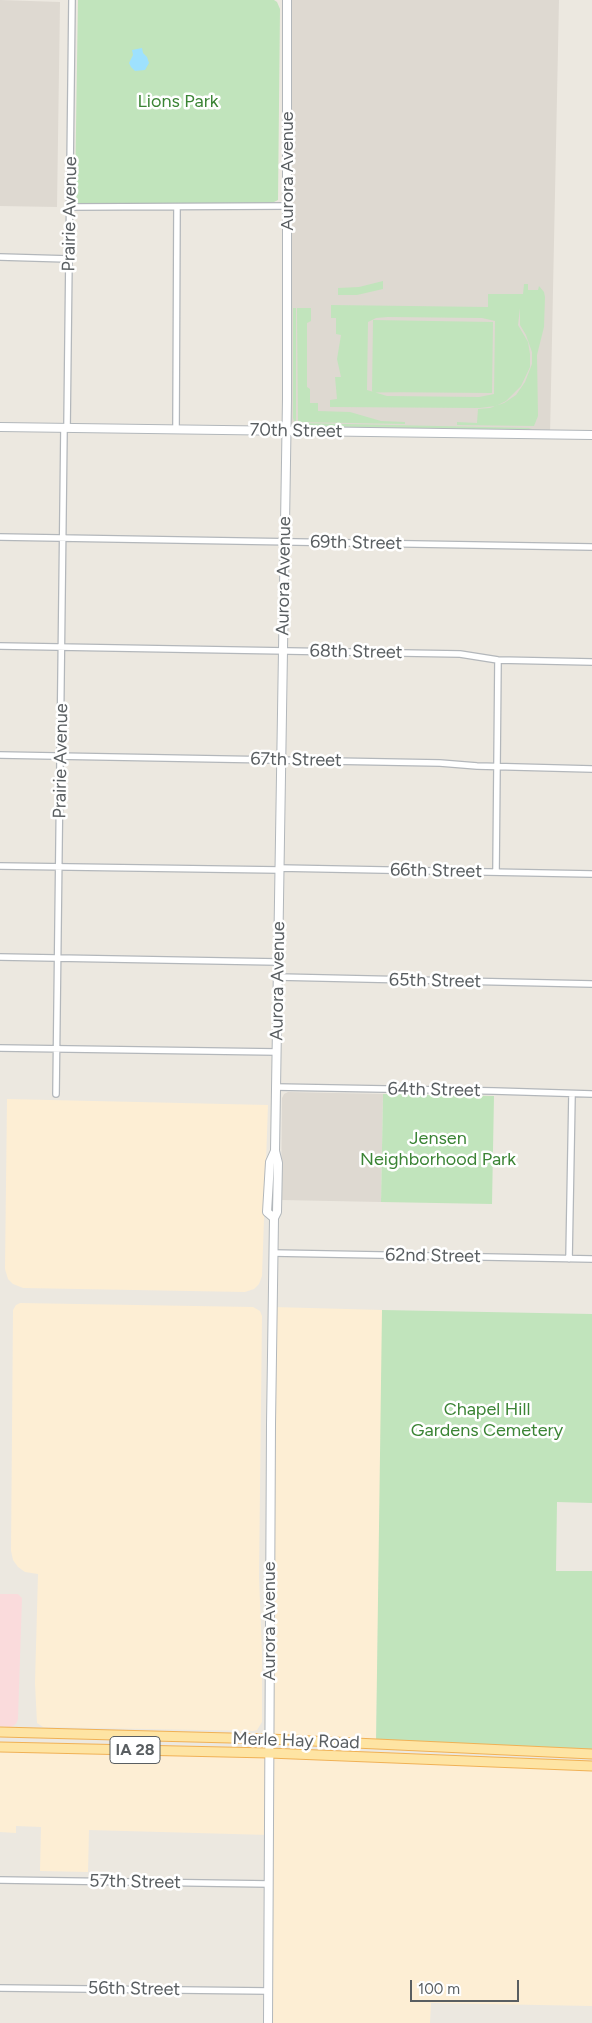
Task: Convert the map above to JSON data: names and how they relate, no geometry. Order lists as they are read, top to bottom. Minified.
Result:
{"streets":{"main road":["Merle Hay Road","IA 28"],"street":["Aurora Avenue","Prairie Avenue","70th Street","69th Street","68th Street","67th Street","66th Street","65th Street","64th Street","62nd Street","57th Street","56th Street"]},"crossings":[["Aurora Avenue","70th Street"],["Aurora Avenue","69th Street"],["Aurora Avenue","68th Street"],["Aurora Avenue","67th Street"],["Aurora Avenue","66th Street"],["Aurora Avenue","65th Street"],["Aurora Avenue","64th Street"],["Aurora Avenue","62nd Street"],["Aurora Avenue","Merle Hay Road"],["Aurora Avenue","57th Street"],["Aurora Avenue","56th Street"],["Prairie Avenue","70th Street"],["Prairie Avenue","69th Street"],["Prairie Avenue","68th Street"],["Prairie Avenue","67th Street"],["Prairie Avenue","66th Street"]],"parks":["Lions Park","Jensen Neighborhood Park","Chapel Hill Gardens Cemetery"],"scale_bar":"100 m"}
